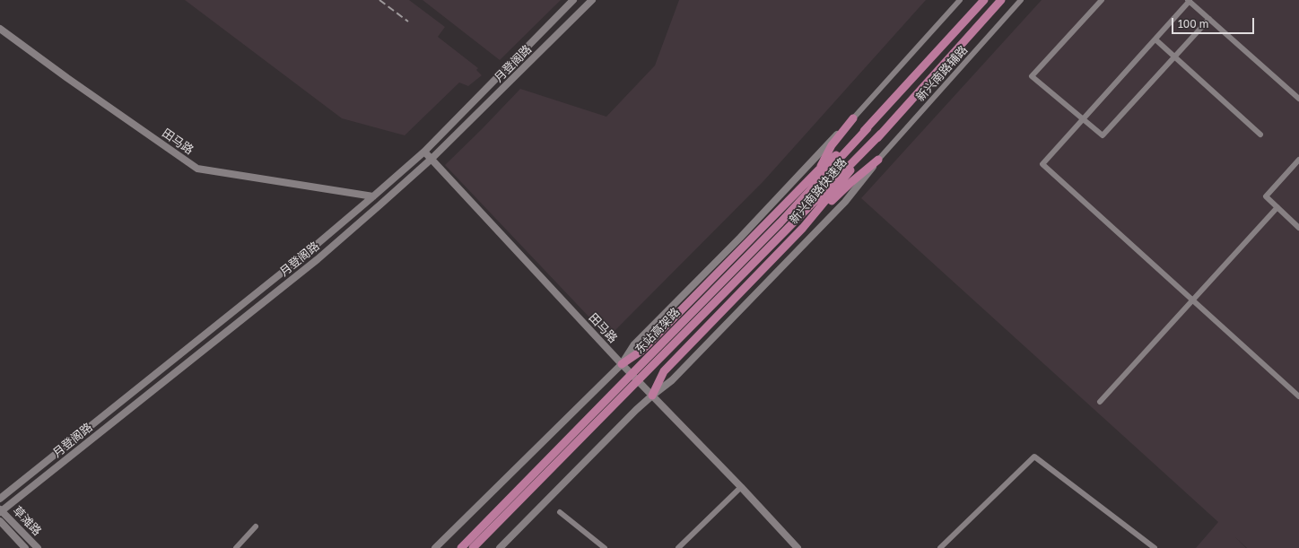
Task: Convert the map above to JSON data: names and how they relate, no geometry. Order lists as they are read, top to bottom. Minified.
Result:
{"streets":{"main road":["月登阁路","田马路","新兴南路快速路","东站高架路","草滩路"],"street":["新兴南路辅路"]},"crossings":[["月登阁路","田马路"],["月登阁路","草滩路"],["田马路","新兴南路快速路"],["新兴南路快速路","东站高架路"]],"scale_bar":"100 m"}
